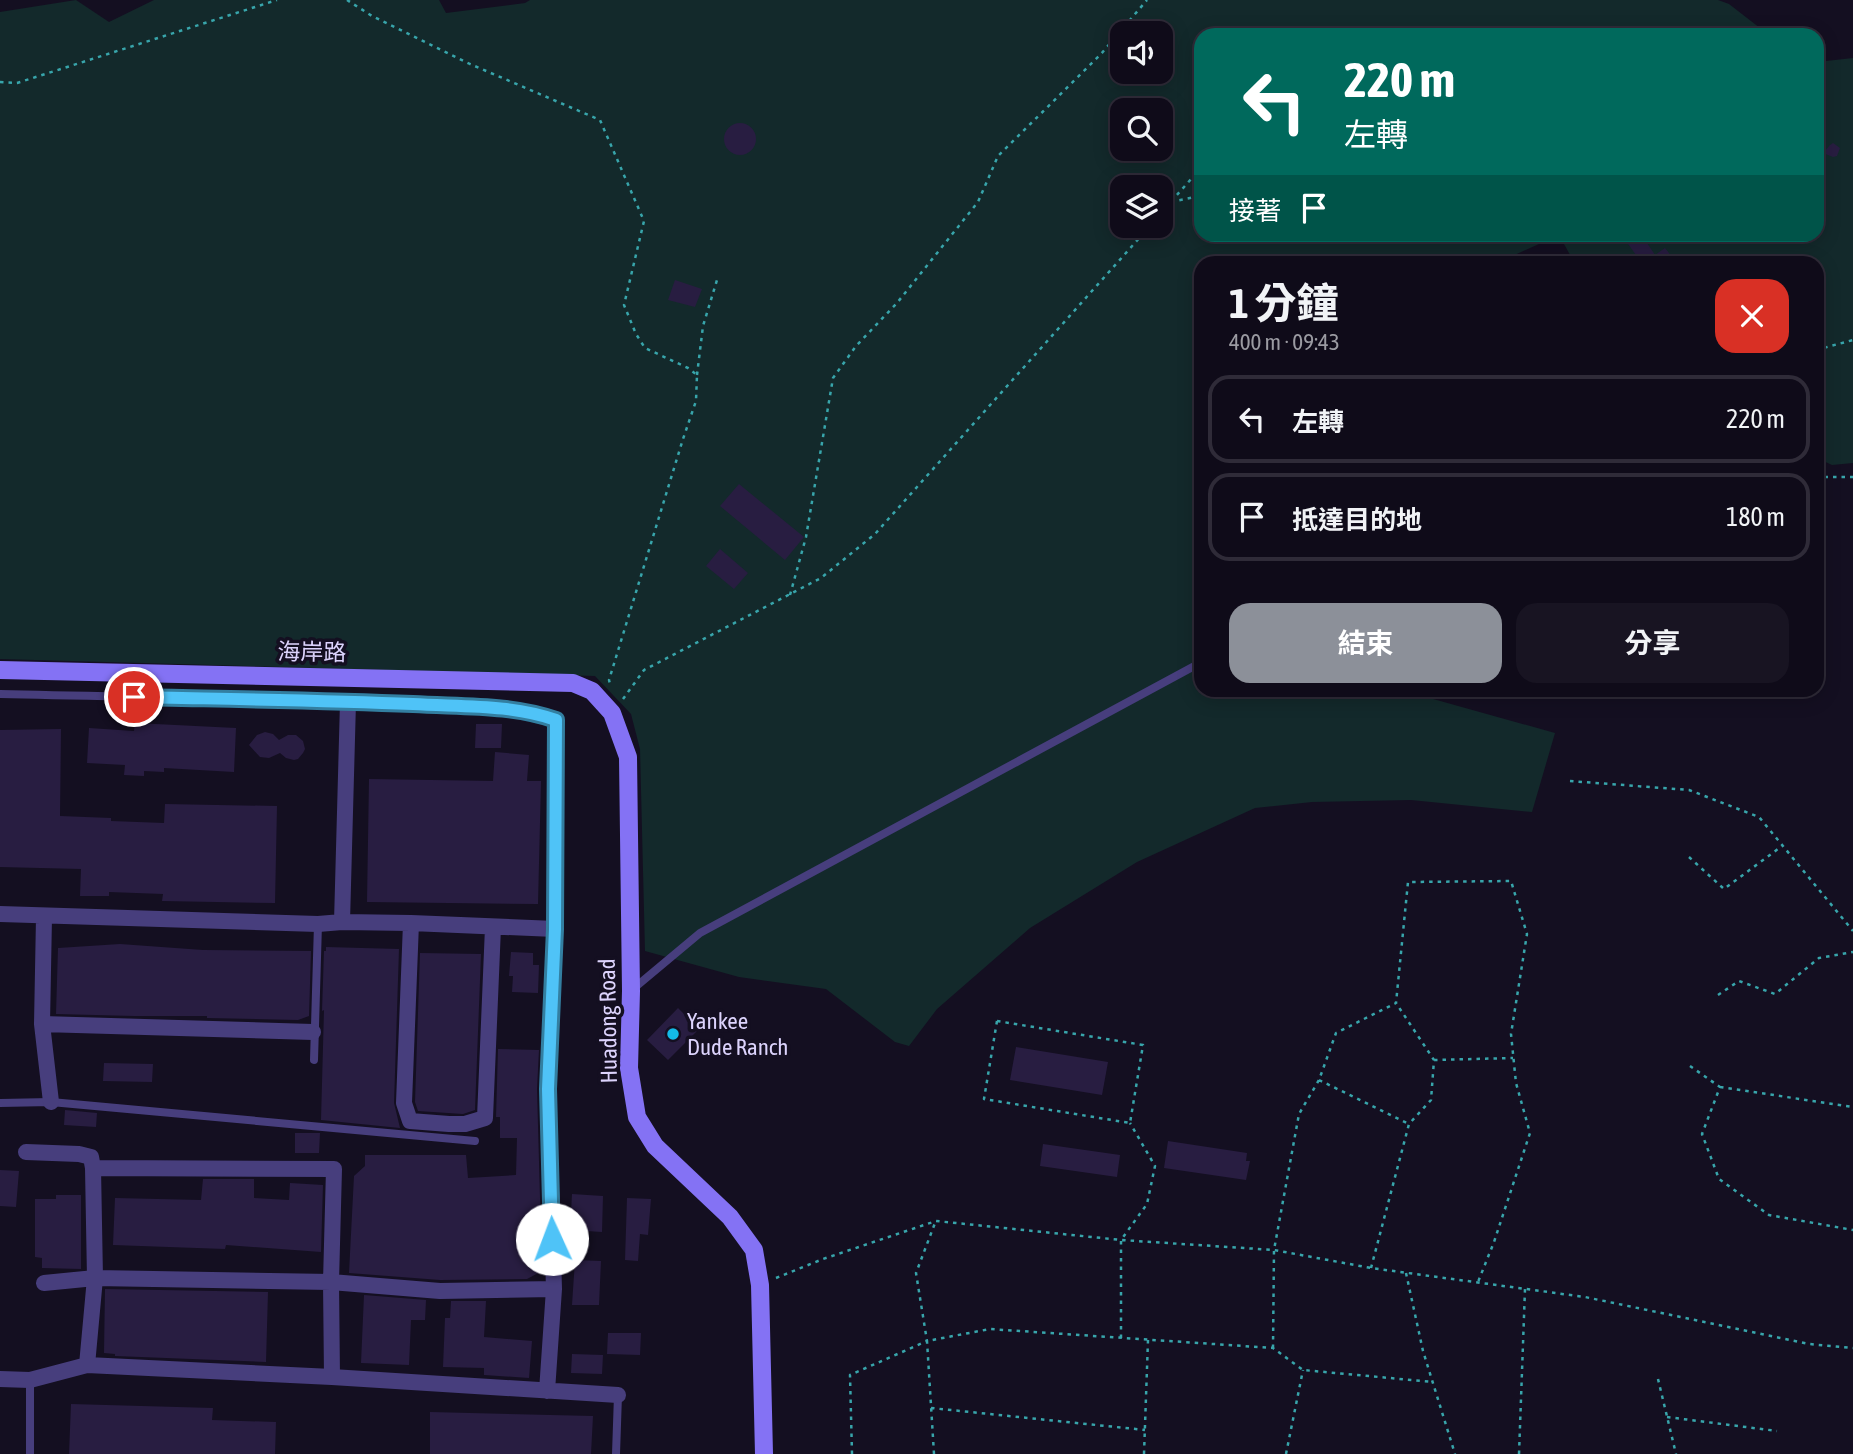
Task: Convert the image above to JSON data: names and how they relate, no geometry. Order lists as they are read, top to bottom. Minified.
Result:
{"streets":{"main road":["海岸路","Huadong Road"]},"crossings":[["海岸路","Huadong Road"]],"places":["Yankee Dude Ranch"],"page":{"turn":["220 m","左轉"],"then":"接著","heading":["1 分鐘","400 m · 09:43"],"list":[{"name":"左轉","value":"220 m"},{"name":"抵達目的地","value":"180 m"}],"buttons":["結束","分享"]}}
